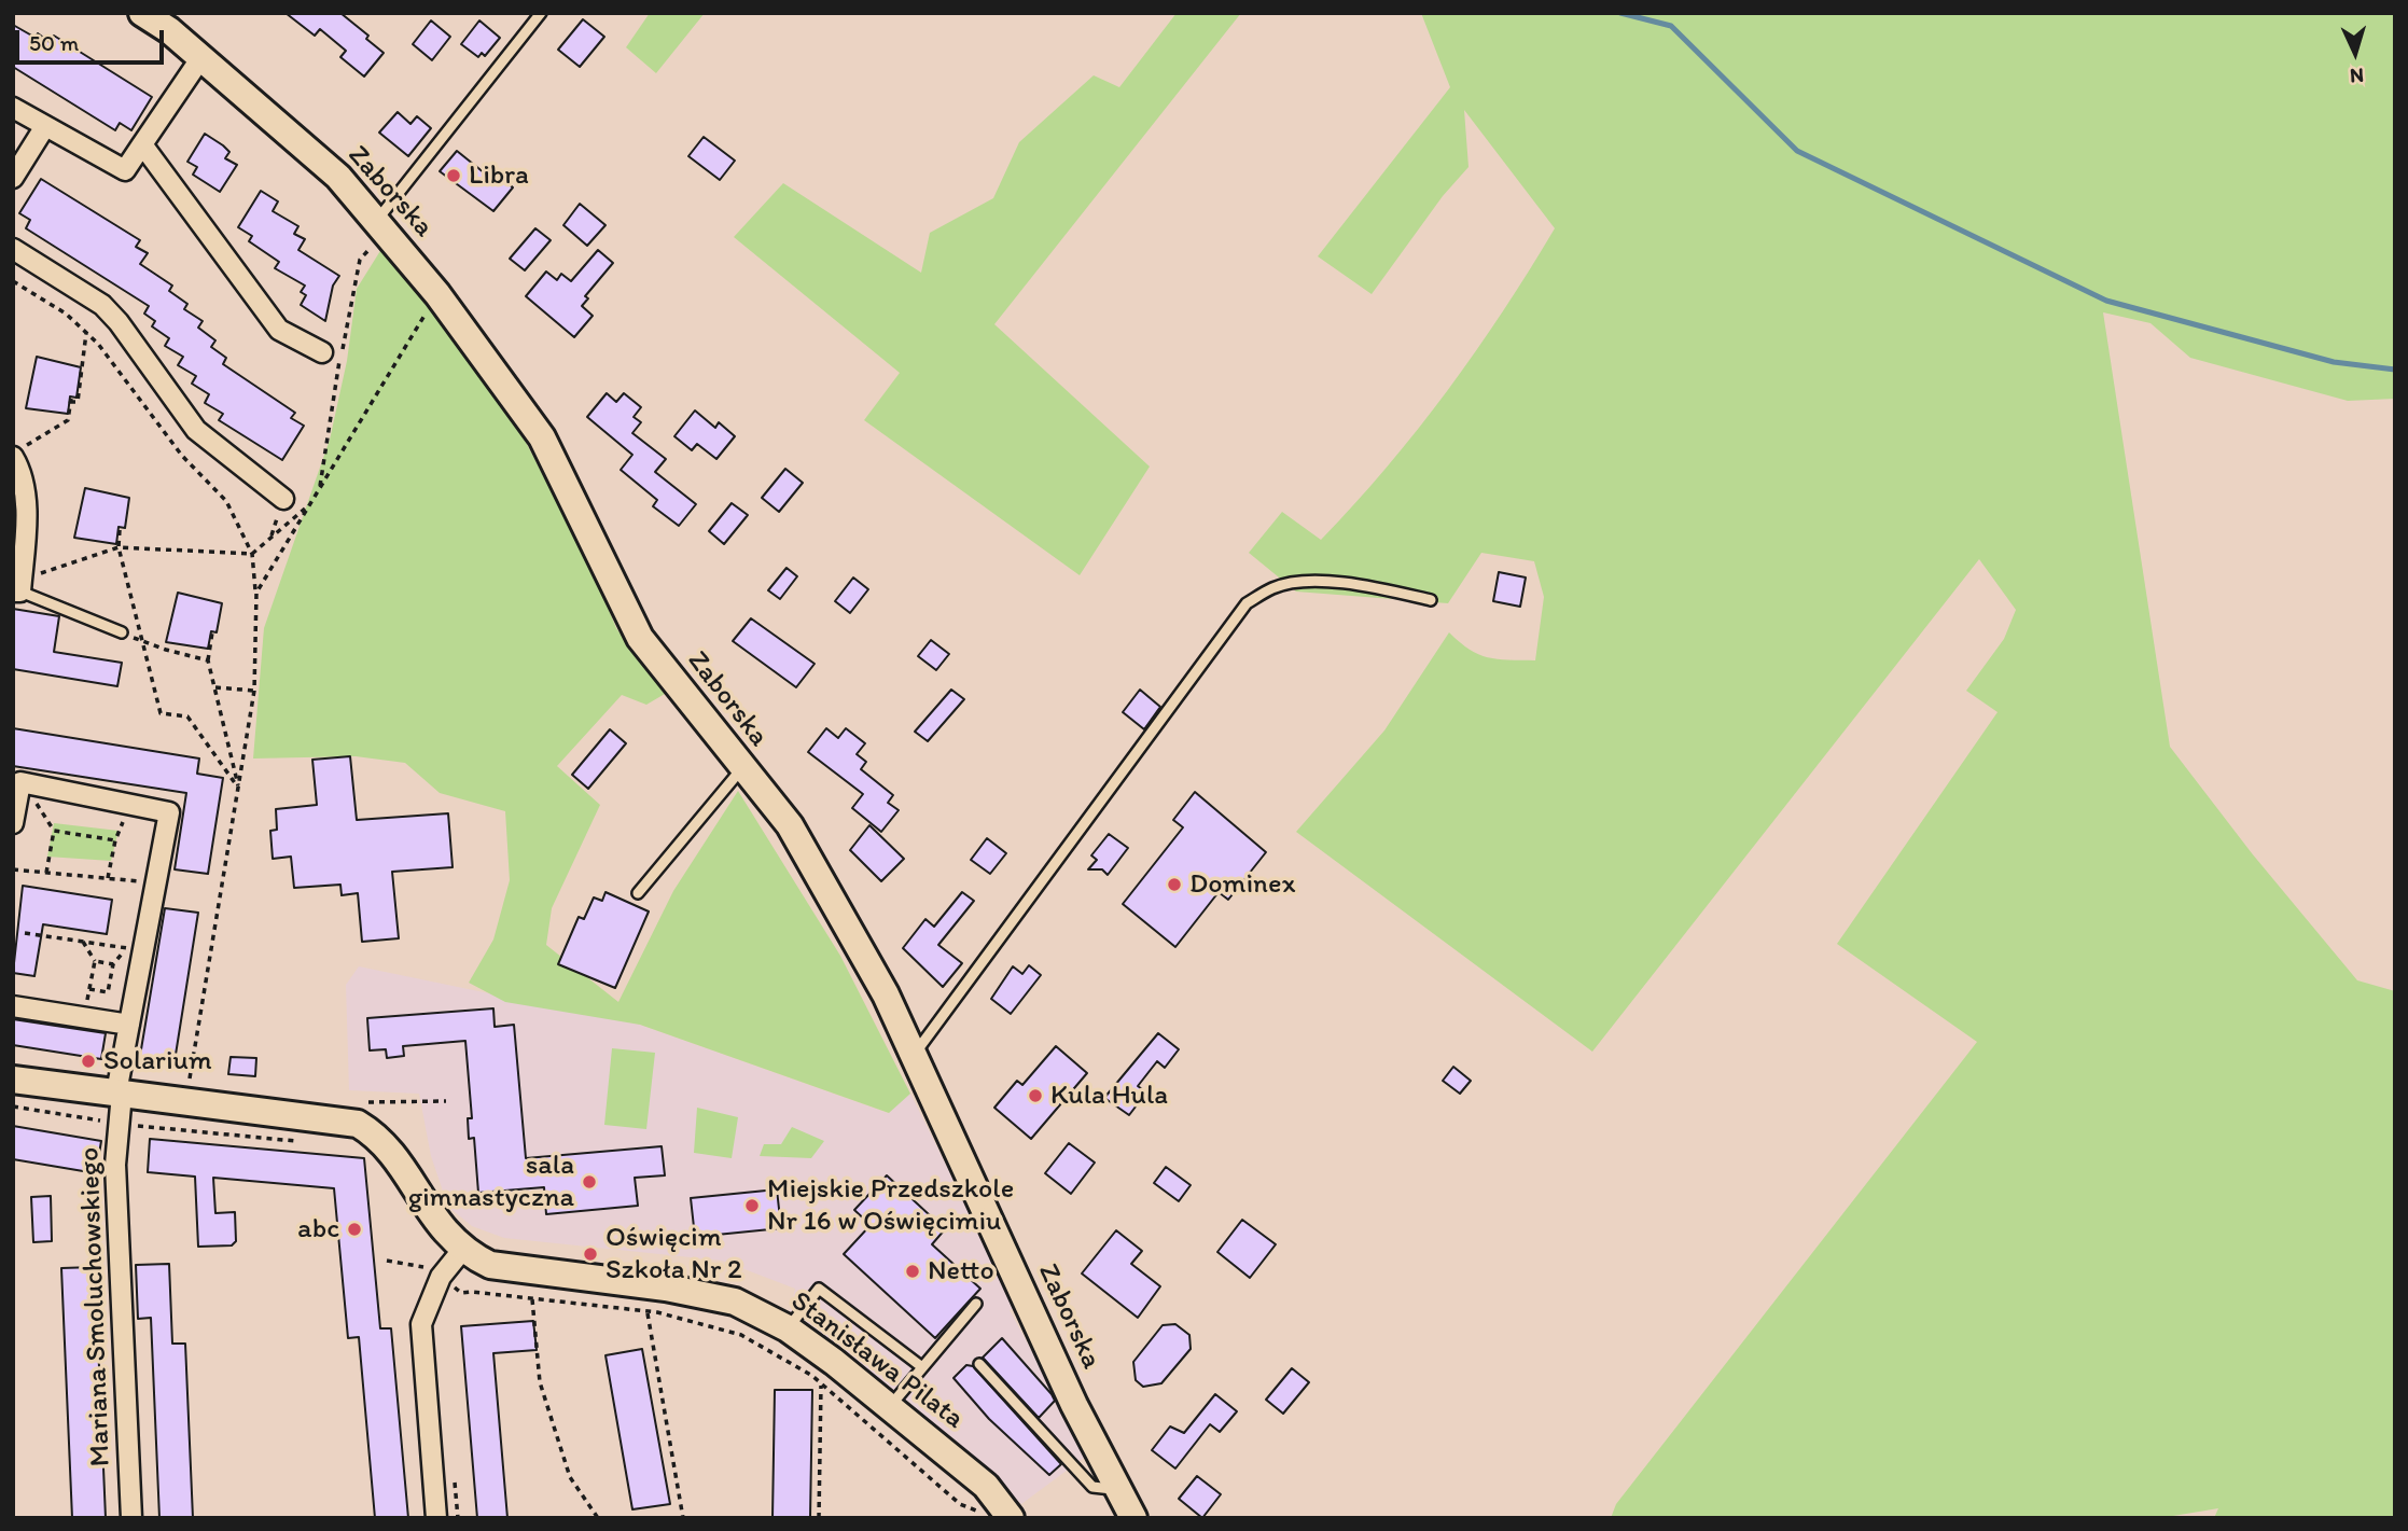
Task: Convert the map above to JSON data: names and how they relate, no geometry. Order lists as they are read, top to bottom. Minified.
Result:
{"streets":{"street":["Zaborska","Mariana Smoluchowskiego","Stanisława Pilata"]},"places":["Libra","Dominex","Solarium","Kula Hula","sala gimnastyczna","Miejskie Przedszkole Nr 16 w Oświęcimiu","abc","Oświęcim Szkoła Nr 2","Netto"],"scale_bar":"50 m","north":"bottom"}
